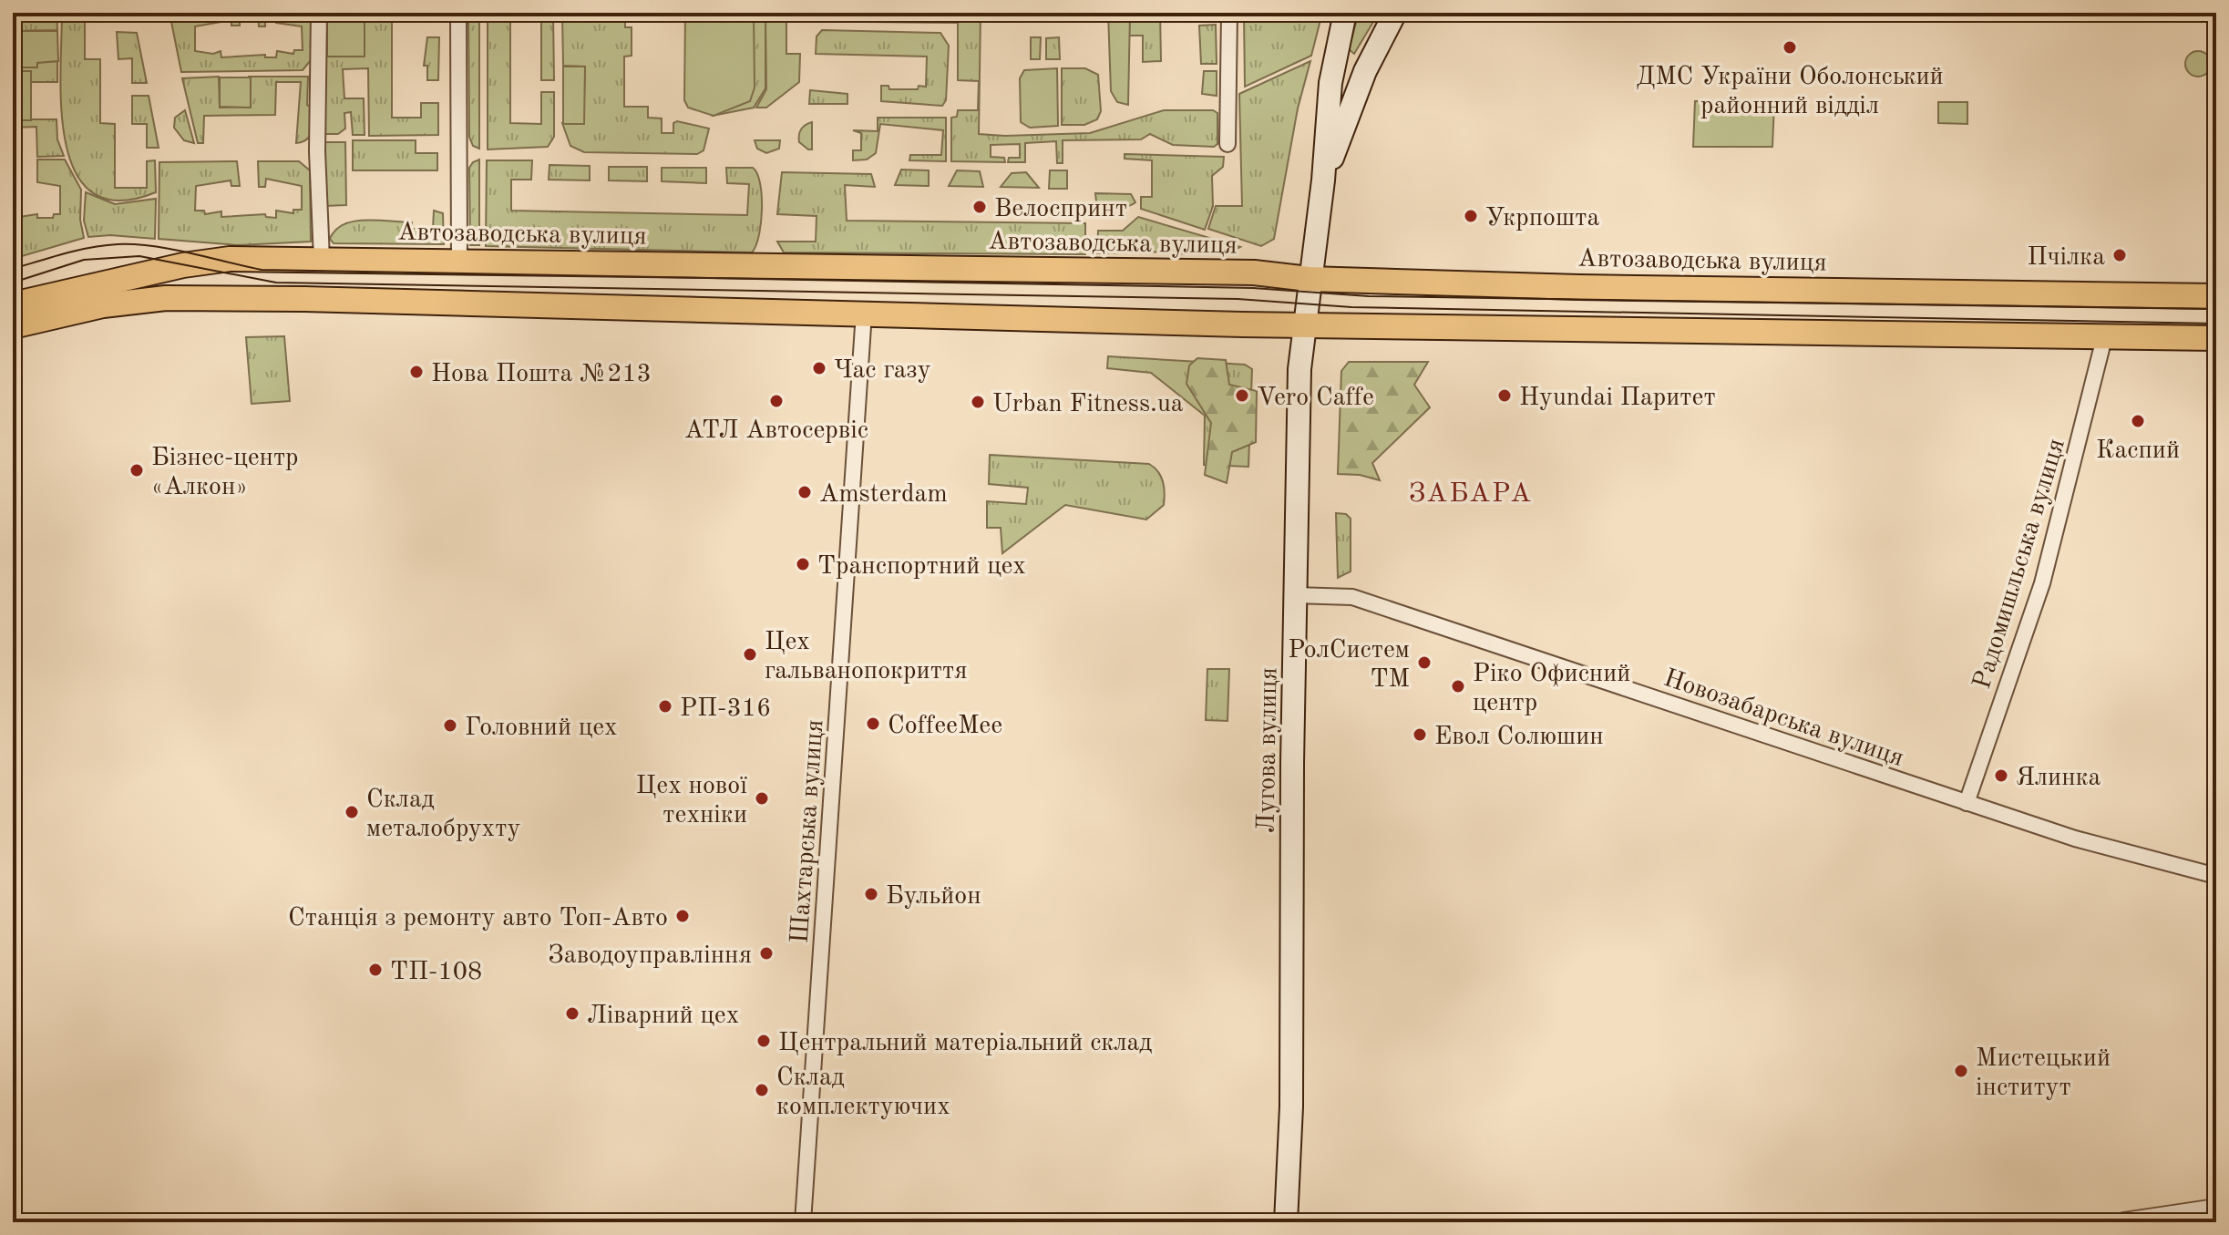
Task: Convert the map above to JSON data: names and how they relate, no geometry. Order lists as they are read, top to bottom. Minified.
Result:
{"streets":{"main road":["Автозаводська вулиця","Лугова вулиця"],"street":["Радомишльська вулиця","Новозабарська вулиця","Шахтарська вулиця"]},"crossings":[["Автозаводська вулиця","Лугова вулиця"],["Радомишльська вулиця","Новозабарська вулиця"],["Новозабарська вулиця","Лугова вулиця"]],"districts":["ЗАБАРА"],"places":["ДМС України Оболонський районний відділ","Велоспринт","Укрпошта","Пчілка","Час газу","Нова Пошта №213","Vero Caffe","Hyundai Паритет","АТЛ Автосервіс","Urban Fitness.ua","Каспий","Бізнес-центр «Алкон»","Amsterdam","Транспортний цех","Цех гальванопокриття","РолСистем ТМ","Ріко Офисний центр","РП-316","CoffeeMee","Головний цех","Евол Солюшин","Ялинка","Цех нової техніки","Склад металобрухту","Бульйон","Станція з ремонту авто Топ-Авто","Заводоуправління","ТП-108","Ліварний цех","Центральний матеріальний склад","Мистецький інститут","Склад комплектуючих"]}
